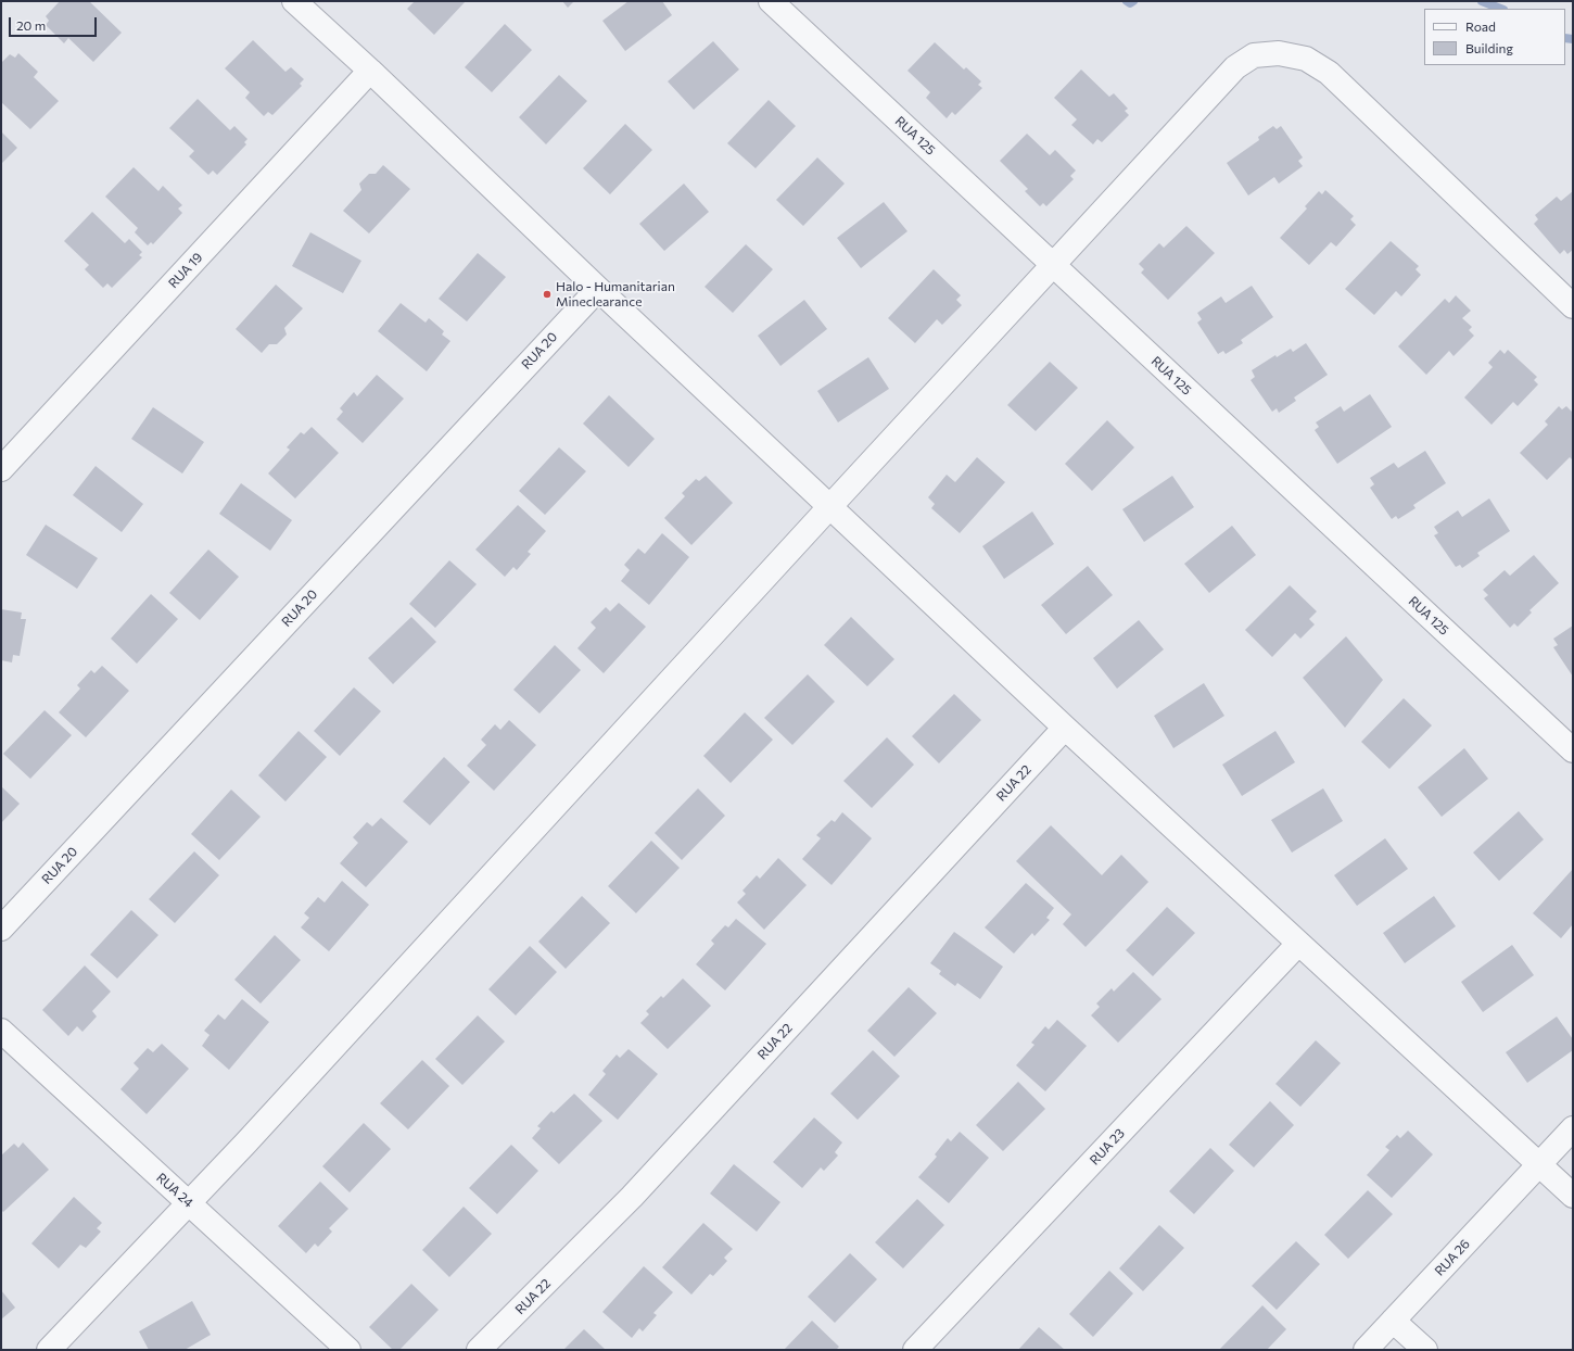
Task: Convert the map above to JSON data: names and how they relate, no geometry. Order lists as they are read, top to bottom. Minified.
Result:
{"streets":{"street":["RUA 125","RUA 19","RUA 20","RUA 22","RUA 23","RUA 24","RUA 26"]},"places":["Halo - Humanitarian Mineclearance"],"legend":["Road","Building"],"scale_bar":"20 m"}
